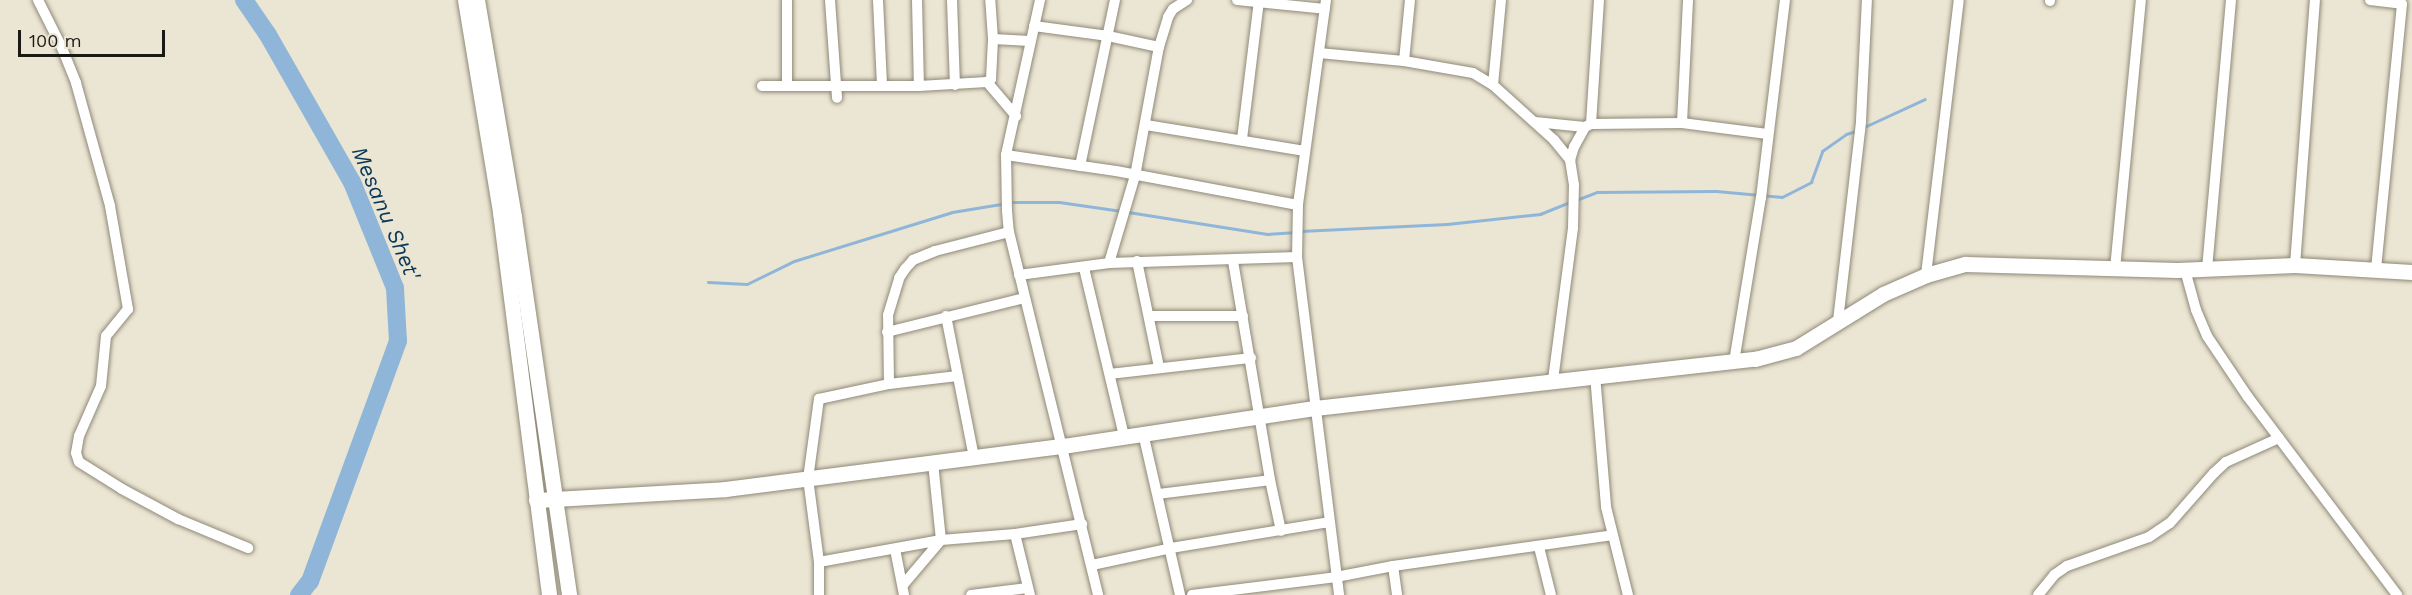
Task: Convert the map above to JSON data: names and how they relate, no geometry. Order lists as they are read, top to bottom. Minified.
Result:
{"water":["Mesanu Shet'"],"scale_bar":"100 m"}
